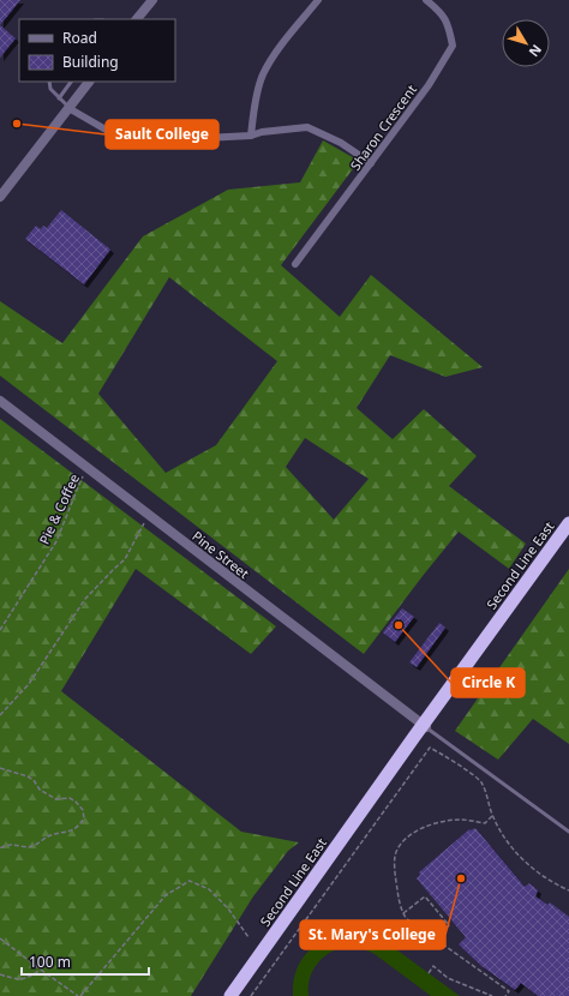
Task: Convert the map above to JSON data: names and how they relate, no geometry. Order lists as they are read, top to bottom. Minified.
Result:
{"streets":{"highway":["Second Line East"],"street":["Sharon Crescent","Pine Street"],"path":["Pie & Coffee"]},"crossings":[["Pie & Coffee","Pine Street"],["Pine Street","Second Line East"]],"places":["Sault College","Circle K","St. Mary's College"],"legend":["Road","Building"],"scale_bar":"100 m","north":"bottom right"}
